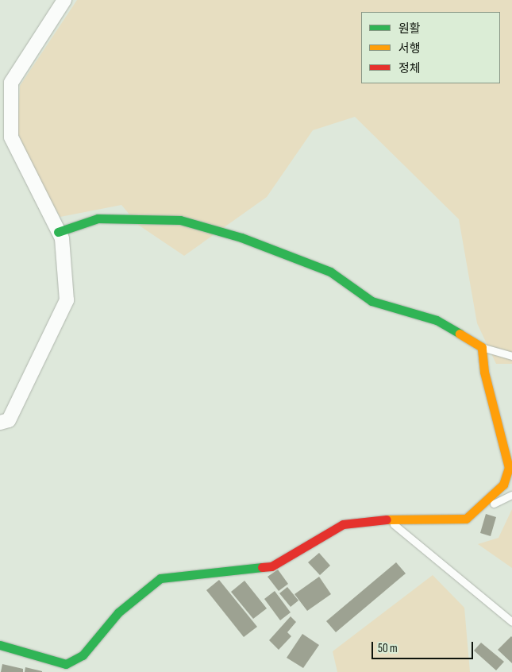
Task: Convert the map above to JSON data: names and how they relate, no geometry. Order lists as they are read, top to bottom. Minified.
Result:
{"legend":["원활","서행","정체"],"scale_bar":"50 m"}
